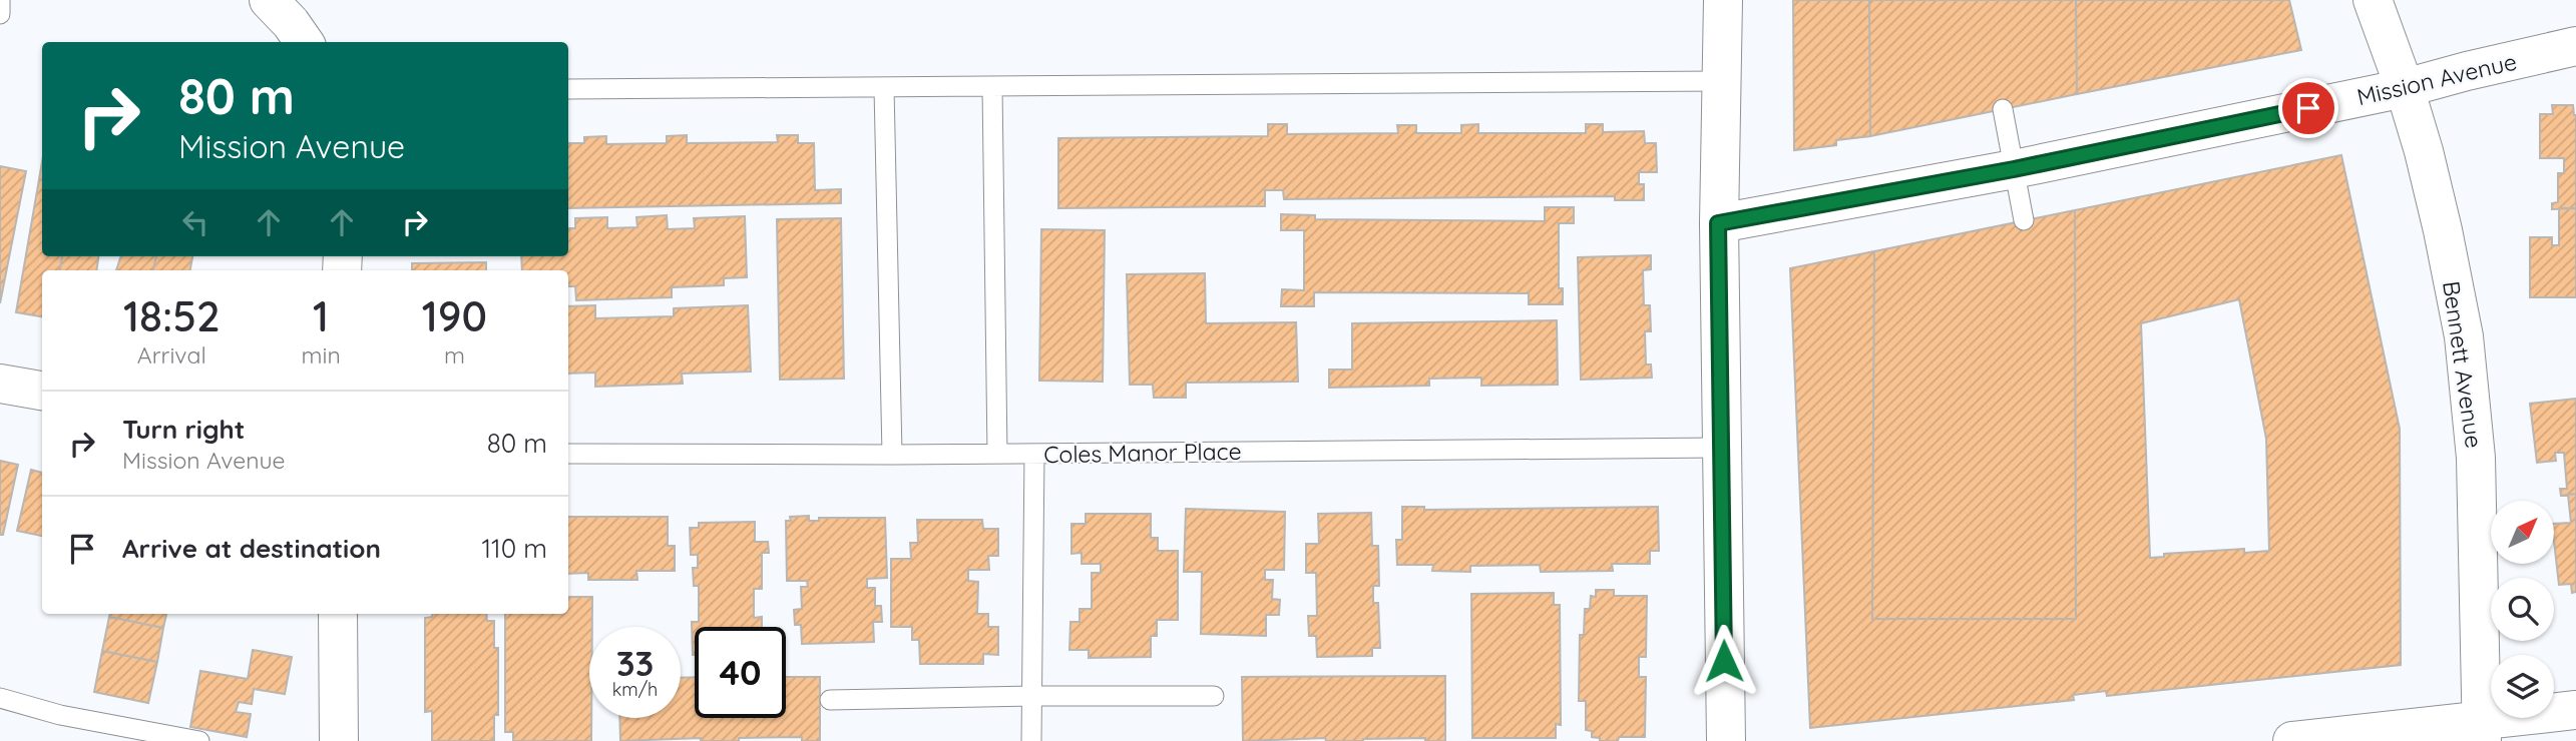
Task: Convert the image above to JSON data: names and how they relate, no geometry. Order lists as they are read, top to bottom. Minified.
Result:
{"streets":{"street":["Mission Avenue","Bennett Avenue"],"lane":["Coles Manor Place"]},"crossings":[["Mission Avenue","Bennett Avenue"]],"north":"top right","page":{"turn":["80 m","Mission Avenue"],"eta":["18:52","Arrival","1","min","190","m"],"list":[{"name":"Turn right","note":"Mission Avenue","value":"80 m"},{"name":"Arrive at destination","value":"110 m"}],"speed":"33 km/h","limit":"40"}}
